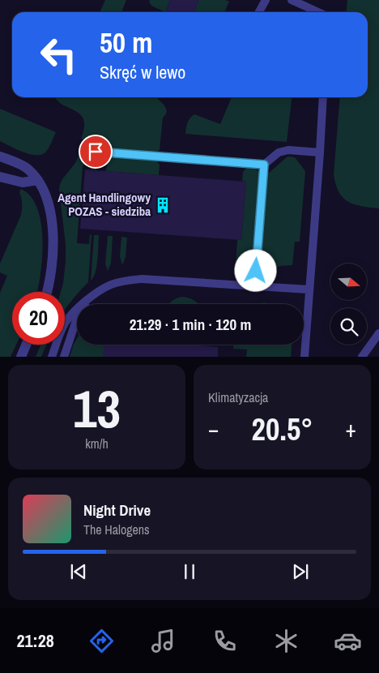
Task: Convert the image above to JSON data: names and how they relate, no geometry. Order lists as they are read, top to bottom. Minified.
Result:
{"places":{"building":["Agent Handlingowy POZAS - siedziba"]},"north":"right","page":{"turn":["50 m","Skręć w lewo"],"limit":"20","trip":"21:29 · 1 min · 120 m","tile":[["13","km/h"],"Klimatyzacja"],"heat":["−","20.5°","+"],"song":["Night Drive","The Halogens"],"tabs":"21:28"}}
